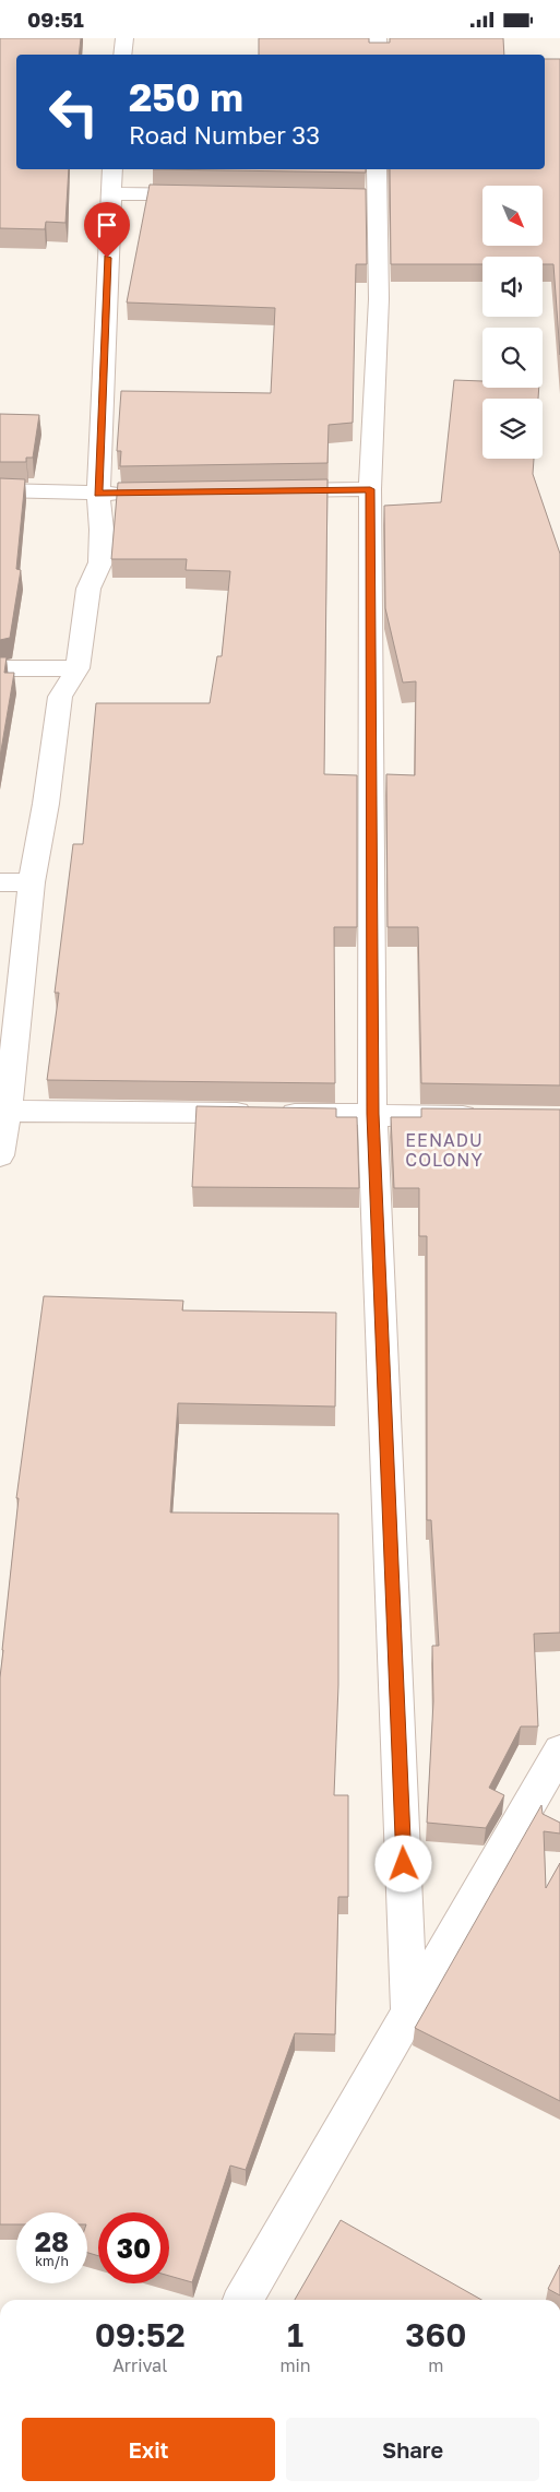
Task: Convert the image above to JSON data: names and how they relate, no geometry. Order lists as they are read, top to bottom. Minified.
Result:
{"districts":["EENADU COLONY"],"north":"bottom right","page":{"status":"09:51","turn":["250 m","Road Number 33"],"speed":"28 km/h","limit":"30","eta":["09:52","Arrival","1","min","360","m"],"buttons":["Exit","Share"]}}
